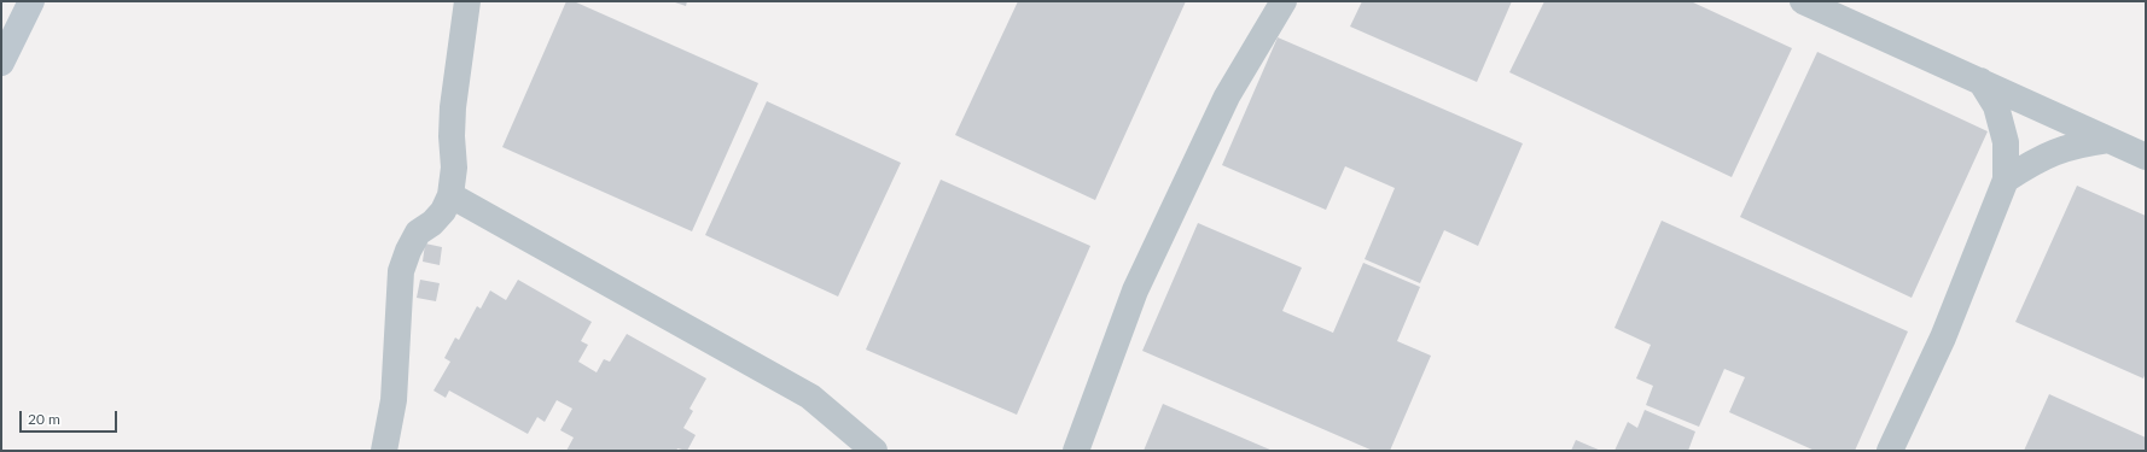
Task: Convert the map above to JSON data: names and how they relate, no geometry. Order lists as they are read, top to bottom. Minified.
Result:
{"scale_bar":"20 m"}
